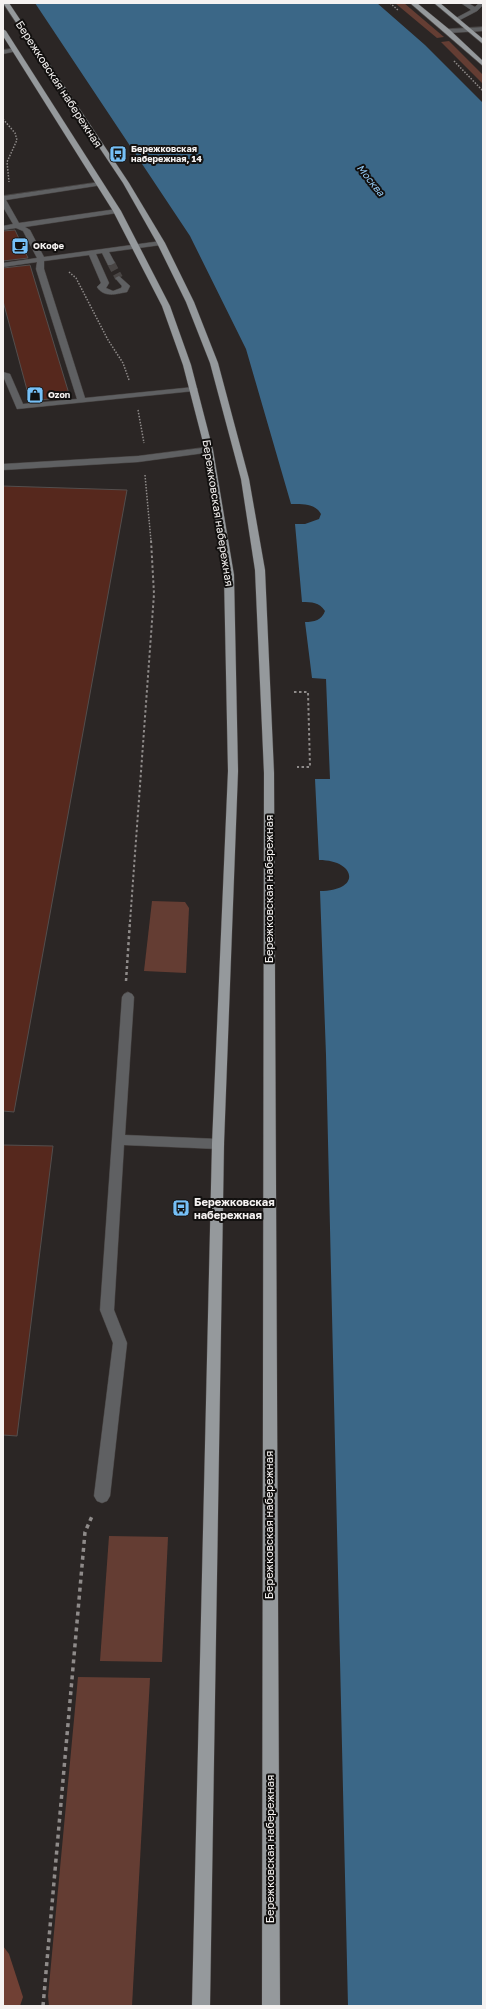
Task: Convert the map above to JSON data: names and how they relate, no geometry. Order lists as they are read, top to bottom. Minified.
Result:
{"streets":{"main road":["Бережковская набережная"]},"water":["Москва"],"places":{"bus stop":["Бережковская набережная, 14","Бережковская набережная"],"cafe":["ОКофе"],"shop":["Ozon"]}}
